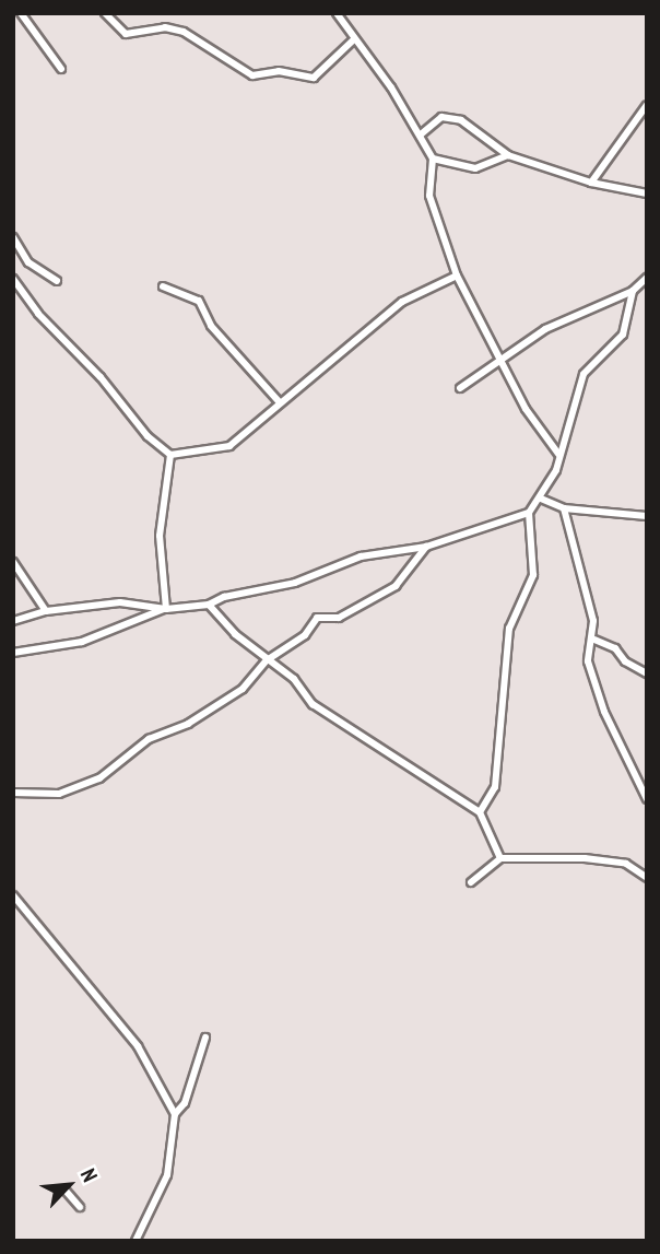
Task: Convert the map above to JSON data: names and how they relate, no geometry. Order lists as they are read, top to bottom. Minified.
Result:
{"north":"top right"}
